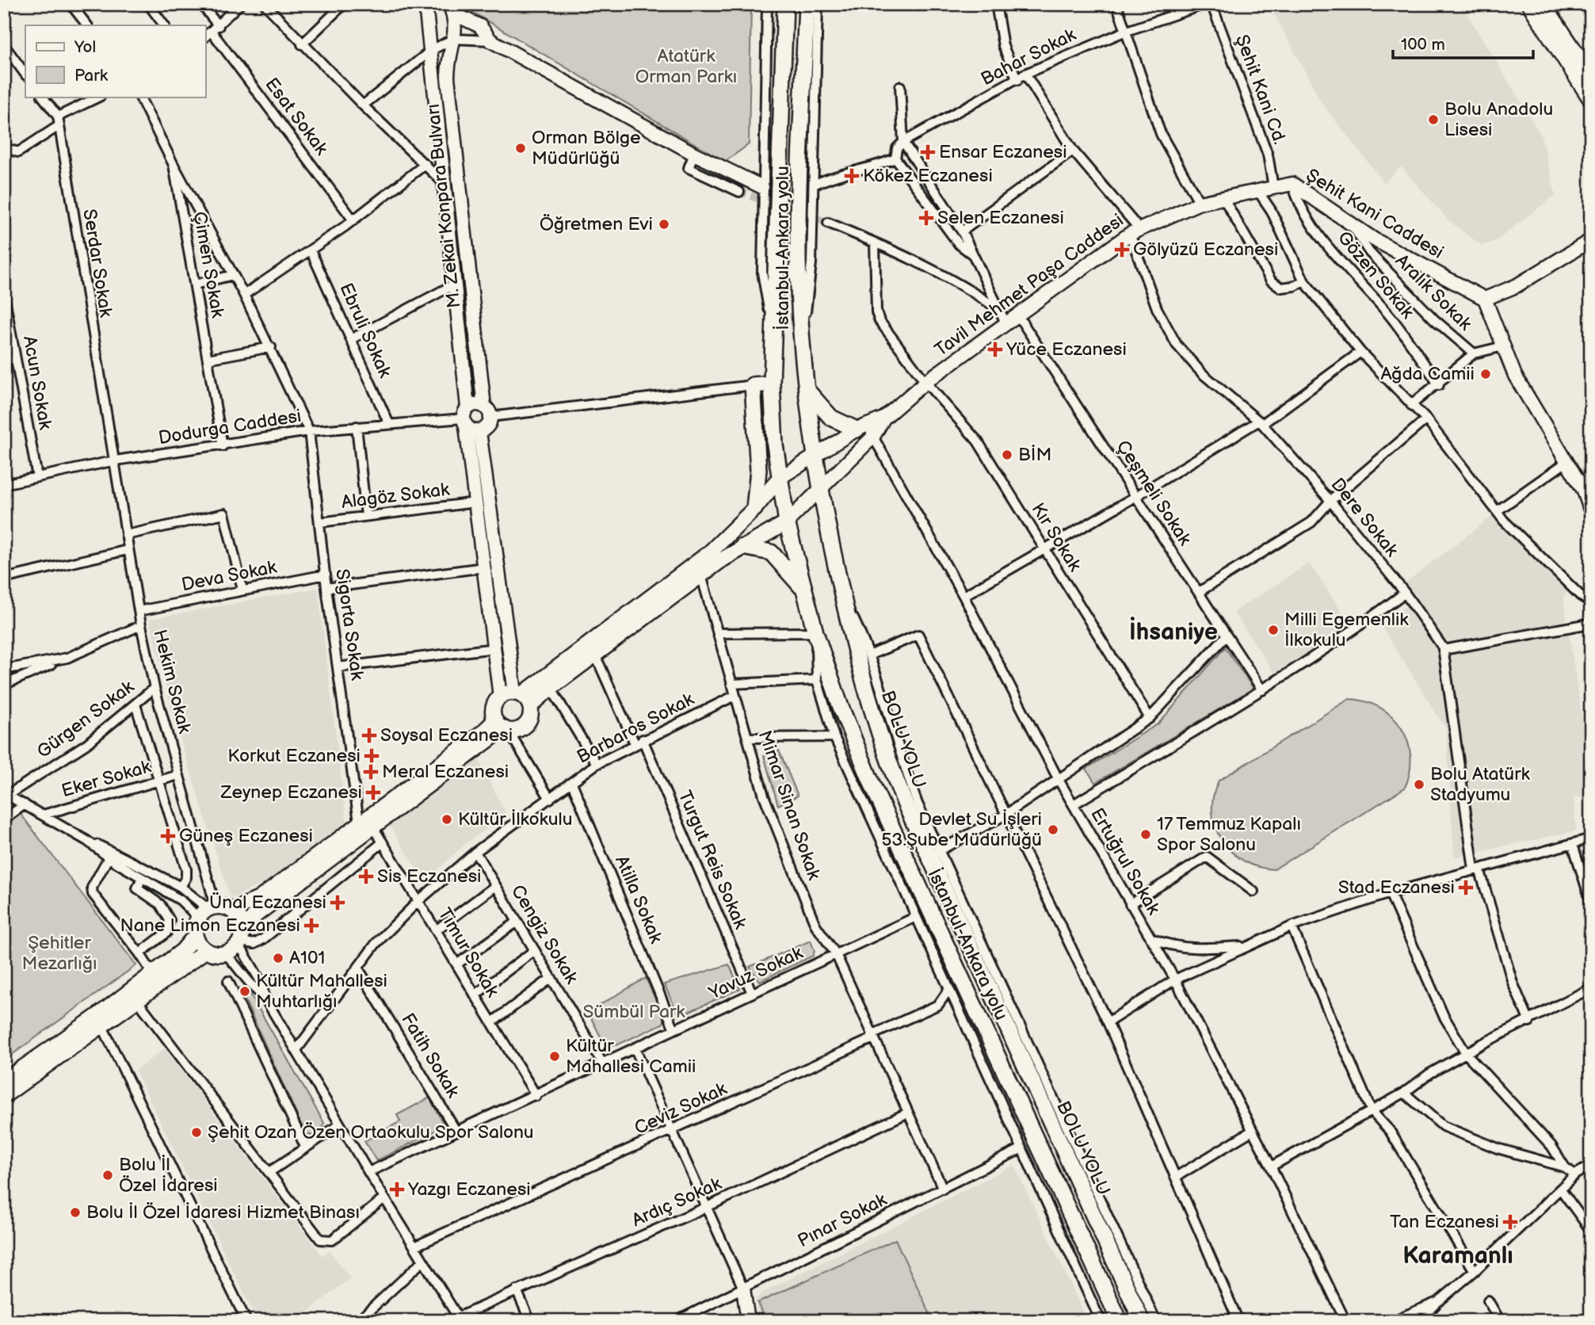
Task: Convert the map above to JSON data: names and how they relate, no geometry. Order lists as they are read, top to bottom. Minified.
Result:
{"streets":{"highway":["İstanbul-Ankara yolu","BOLU YOLU"],"main road":["M. Zekai Konpara Bulvarı","Şehit Kani Caddesi","Tavil Mehmet Paşa Caddesi"],"street":["Bahar Sokak","Şehit Kani Cd.","Esat Sokak","Serdar Sokak","Çimen Sokak","Gözen Sokak","Aralık Sokak","Ebruli Sokak","Acun Sokak","Dodurga Caddesi","Çeşmeli Sokak","Alagöz Sokak","Dere Sokak","Kır Sokak","Deva Sokak","Sigorta Sokak","Hekim Sokak","Gürgen Sokak","Barbaros Sokak","Eker Sokak","Mimar Sinan Sokak","Turgut Reis Sokak","Ertuğrul Sokak","Atilla Sokak","Cengiz Sokak","Timur Sokak","Yavuz Sokak","Fatih Sokak","Ceviz Sokak","Ardıç Sokak","Pınar Sokak"]},"crossings":[["Şehit Kani Cd.","Şehit Kani Caddesi"],["Şehit Kani Cd.","Tavil Mehmet Paşa Caddesi"],["M. Zekai Konpara Bulvarı","Dodurga Caddesi"],["M. Zekai Konpara Bulvarı","Alagöz Sokak"],["Şehit Kani Caddesi","Gözen Sokak"],["Şehit Kani Caddesi","Tavil Mehmet Paşa Caddesi"],["Şehit Kani Caddesi","Aralık Sokak"],["İstanbul-Ankara yolu","BOLU YOLU"],["Serdar Sokak","Dodurga Caddesi"],["Serdar Sokak","Hekim Sokak"],["Çimen Sokak","Dodurga Caddesi"],["Çimen Sokak","Sigorta Sokak"],["Tavil Mehmet Paşa Caddesi","Çeşmeli Sokak"],["Tavil Mehmet Paşa Caddesi","Dere Sokak"],["Tavil Mehmet Paşa Caddesi","Kır Sokak"],["Ebruli Sokak","Dodurga Caddesi"],["Acun Sokak","Dodurga Caddesi"],["Dodurga Caddesi","Sigorta Sokak"],["Dodurga Caddesi","Hekim Sokak"],["Alagöz Sokak","Sigorta Sokak"],["Deva Sokak","Sigorta Sokak"],["Deva Sokak","Hekim Sokak"],["Sigorta Sokak","Timur Sokak"],["Hekim Sokak","Gürgen Sokak"],["Hekim Sokak","Eker Sokak"],["Barbaros Sokak","Mimar Sinan Sokak"],["Barbaros Sokak","Turgut Reis Sokak"],["Barbaros Sokak","Atilla Sokak"],["Barbaros Sokak","Cengiz Sokak"],["Barbaros Sokak","Timur Sokak"],["Barbaros Sokak","Fatih Sokak"],["Mimar Sinan Sokak","Yavuz Sokak"],["Mimar Sinan Sokak","Ceviz Sokak"],["Mimar Sinan Sokak","Ardıç Sokak"],["Mimar Sinan Sokak","Pınar Sokak"],["Turgut Reis Sokak","Yavuz Sokak"],["Atilla Sokak","Yavuz Sokak"],["Cengiz Sokak","Yavuz Sokak"],["Timur Sokak","Yavuz Sokak"],["Yavuz Sokak","Fatih Sokak"]],"districts":["İhsaniye","Karamanlı"],"parks":["Atatürk Orman Parkı","Şehitler Mezarlığı","Sümbül Park"],"places":{"other":["Bolu Anadolu Lisesi","Orman Bölge Müdürlüğü","Öğretmen Evi","Ağda Camii","BİM","Milli Egemenlik İlkokulu","Bolu Atatürk Stadyumu","Kültür İlkokulu","Devlet Su İşleri 53.Şube Müdürlüğü","17 Temmuz Kapalı Spor Salonu","A101","Kültür Mahallesi Muhtarlığı","Kültür Mahallesi Camii","Şehit Ozan Özen Ortaokulu Spor Salonu","Bolu İl Özel İdaresi","Bolu İl Özel İdaresi Hizmet Binası"],"health":["Ensar Eczanesi","Kökez Eczanesi","Selen Eczanesi","Gölyüzü Eczanesi","Yüce Eczanesi","Soysal Eczanesi","Korkut Eczanesi","Meral Eczanesi","Zeynep Eczanesi","Güneş Eczanesi","Sis Eczanesi","Stad Eczanesi","Ünal Eczanesi","Nane Limon Eczanesi","Yazgı Eczanesi","Tan Eczanesi"]},"legend":["Yol","Park"],"scale_bar":"100 m"}
